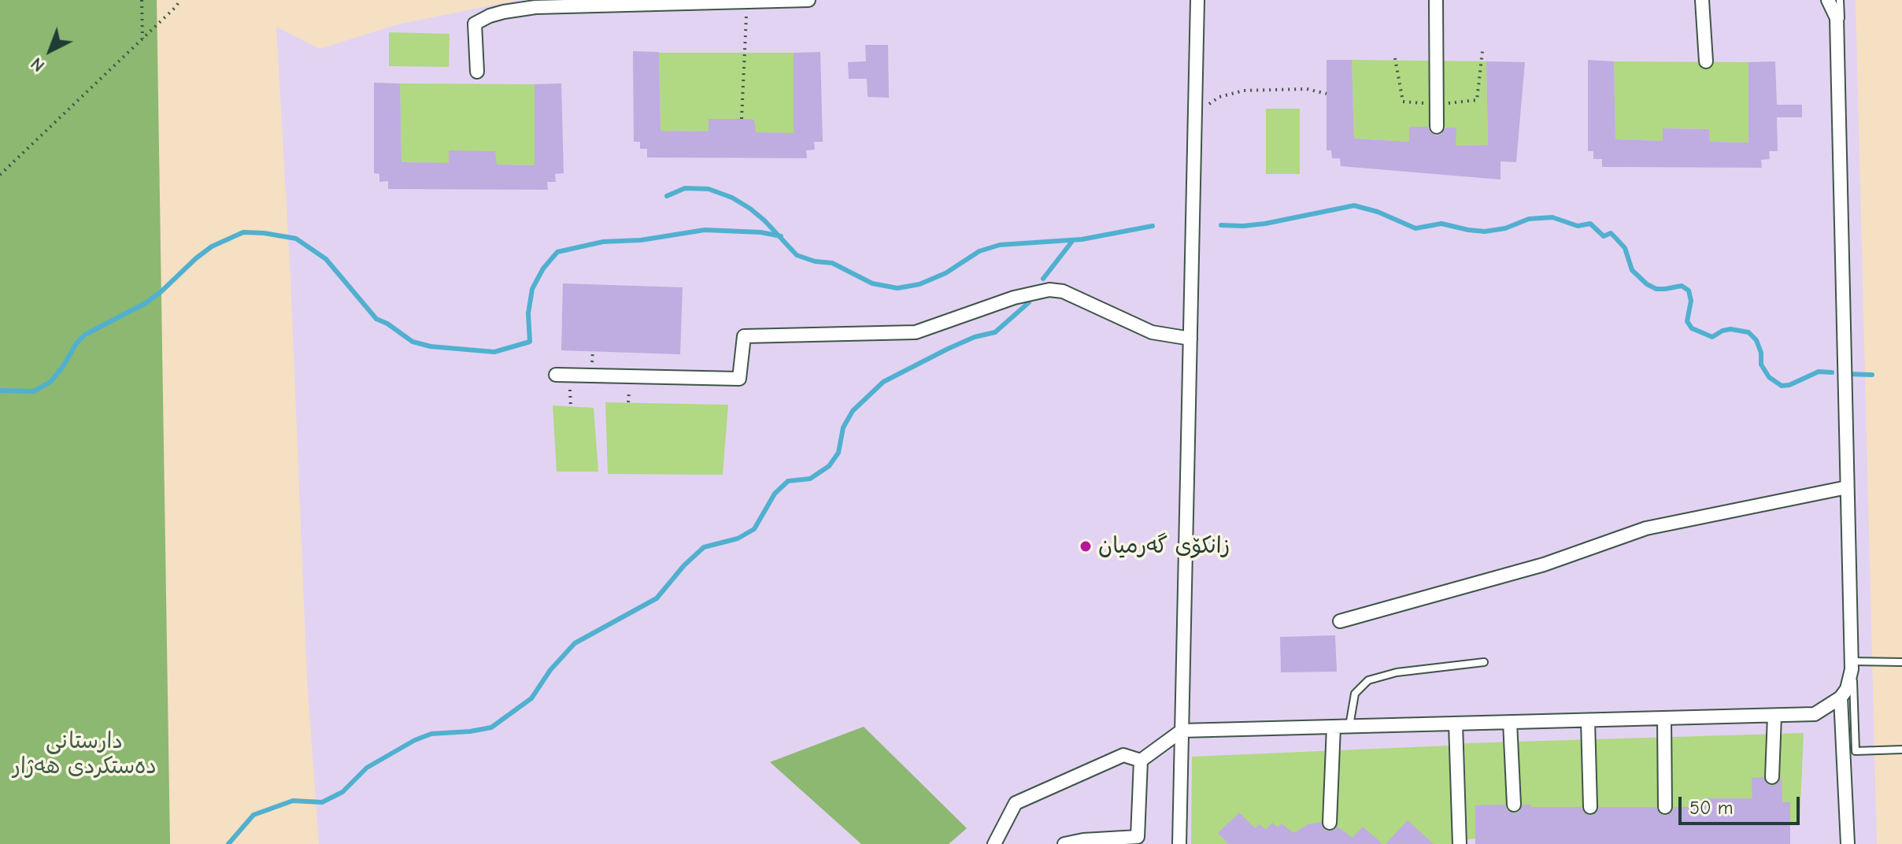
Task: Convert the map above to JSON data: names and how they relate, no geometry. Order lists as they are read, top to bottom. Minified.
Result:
{"parks":["دارستانی دەستکردی هەژار"],"places":["زانکۆی گەرمیان"],"scale_bar":"50 m","north":"bottom left"}
